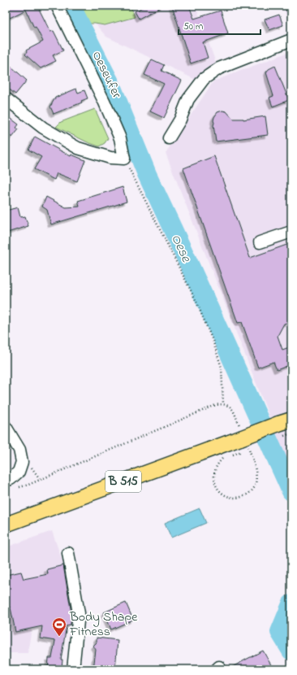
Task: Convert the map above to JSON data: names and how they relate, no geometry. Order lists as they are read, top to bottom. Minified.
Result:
{"streets":{"main road":["B 515"],"street":["Oeseufer"]},"water":["Oese"],"places":{"sports":["Body Shape Fitness"]},"scale_bar":"50 m"}
